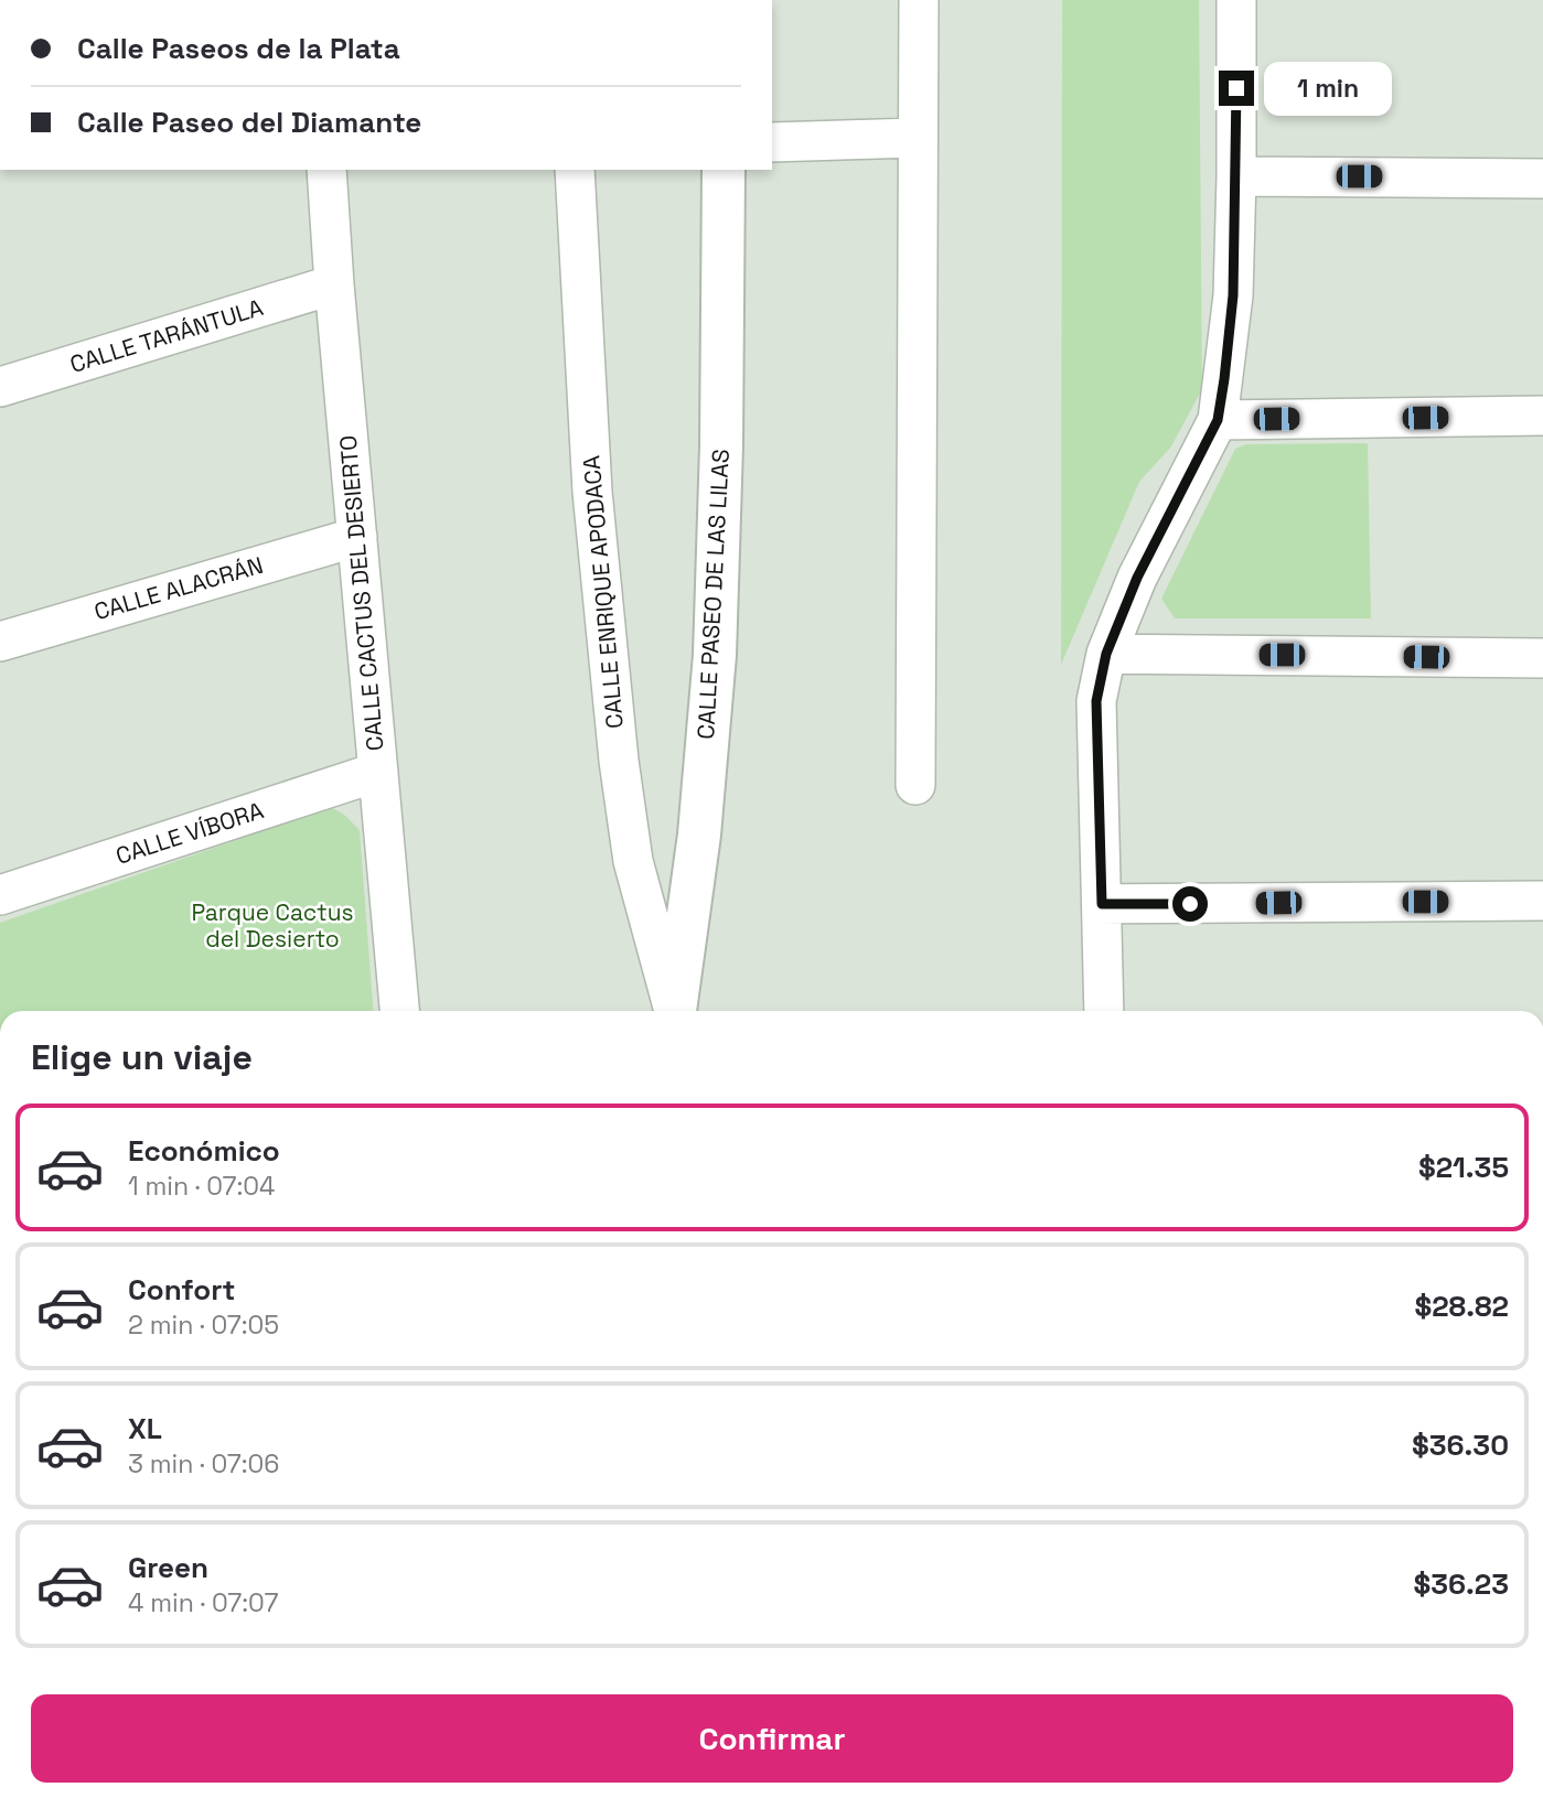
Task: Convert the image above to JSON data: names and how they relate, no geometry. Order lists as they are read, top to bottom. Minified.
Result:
{"streets":{"street":["CALLE TARÁNTULA","CALLE ALACRÁN","CALLE ENRIQUE APODACA","CALLE CACTUS DEL DESIERTO","CALLE PASEO DE LAS LILAS","CALLE VÍBORA"]},"crossings":[["CALLE TARÁNTULA","CALLE CACTUS DEL DESIERTO"],["CALLE ALACRÁN","CALLE CACTUS DEL DESIERTO"],["CALLE CACTUS DEL DESIERTO","CALLE VÍBORA"]],"parks":["Parque Cactus del Desierto"],"page":{"banner":["Calle Paseos de la Plata","Calle Paseo del Diamante"],"bubble":"1 min","heading":"Elige un viaje","list":[{"name":"Económico","note":"1 min · 07:04","value":"$21.35"},{"name":"Confort","note":"2 min · 07:05","value":"$28.82"},{"name":"XL","note":"3 min · 07:06","value":"$36.30"},{"name":"Green","note":"4 min · 07:07","value":"$36.23"}],"buttons":"Confirmar"}}
